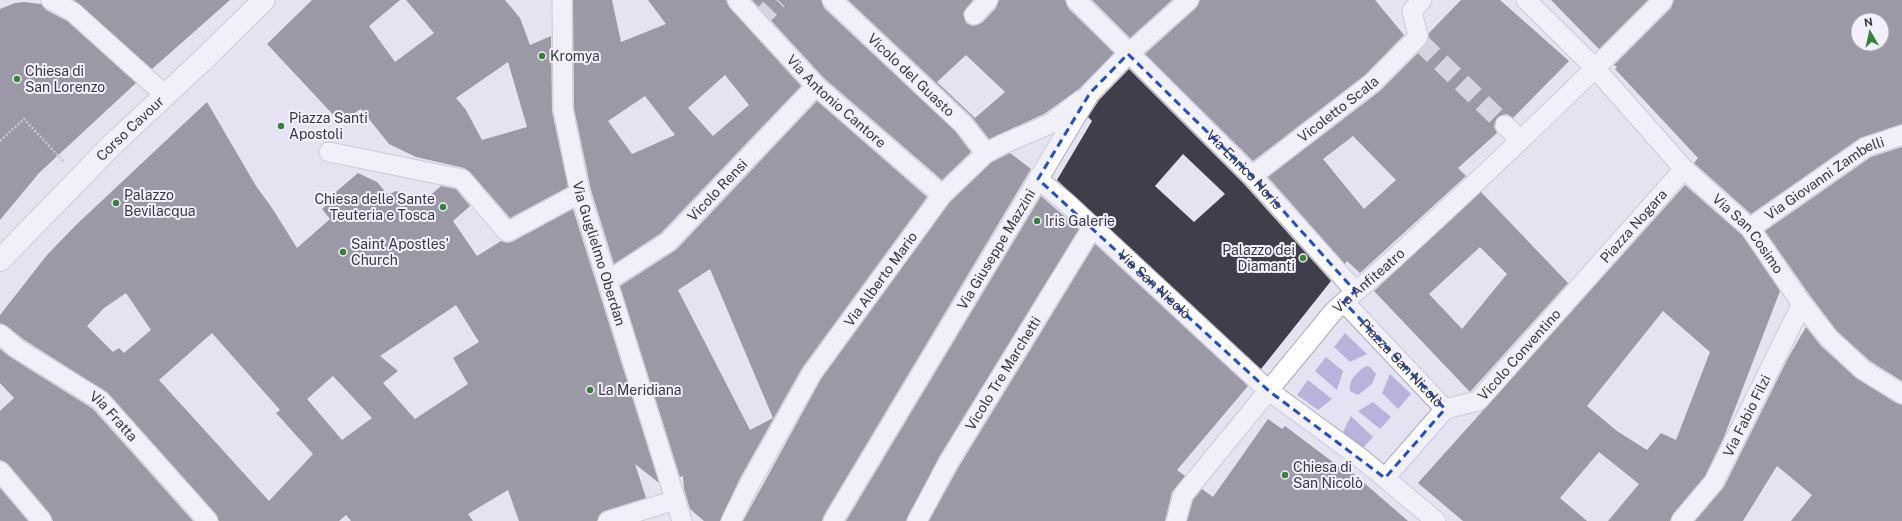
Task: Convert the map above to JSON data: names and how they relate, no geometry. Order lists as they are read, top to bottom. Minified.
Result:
{"streets":{"street":["Vicolo del Guasto","Via Antonio Cantore","Vicoletto Scala","Corso Cavour","Via Enrico Noris","Via Giovanni Zambelli","Vicolo Rensi","Piazza Nogara","Via San Cosimo","Via Giuseppe Mazzini","Via Guglielmo Oberdan","Via Alberto Mario","Via Anfiteatro","Via San Nicolò","Vicolo Conventino","Piazza San Nicolò","Vicolo Tre Marchetti","Via Fabio Filzi","Via Fratta"]},"crossings":[["Vicolo del Guasto","Via Alberto Mario"],["Via Antonio Cantore","Vicolo Rensi"],["Via Antonio Cantore","Via Alberto Mario"],["Vicoletto Scala","Via Enrico Noris"],["Via Enrico Noris","Via Giuseppe Mazzini"],["Via Enrico Noris","Via Anfiteatro"],["Via Enrico Noris","Piazza San Nicolò"],["Via Giovanni Zambelli","Via San Cosimo"],["Vicolo Rensi","Via Guglielmo Oberdan"],["Piazza Nogara","Via San Cosimo"],["Piazza Nogara","Vicolo Conventino"],["Via San Cosimo","Via Anfiteatro"],["Via San Cosimo","Via Fabio Filzi"],["Via Giuseppe Mazzini","Via Alberto Mario"],["Via Giuseppe Mazzini","Via San Nicolò"],["Via Anfiteatro","Via San Nicolò"],["Via Anfiteatro","Piazza San Nicolò"],["Via San Nicolò","Vicolo Tre Marchetti"],["Vicolo Conventino","Piazza San Nicolò"]],"places":["Kromya","Chiesa di San Lorenzo","Piazza Santi Apostoli","Palazzo Bevilacqua","Chiesa delle Sante Teuteria e Tosca","Iris Galerie","Saint Apostles' Church","Palazzo dei Diamanti","La Meridiana","Chiesa di San Nicolò"],"north":"top"}
